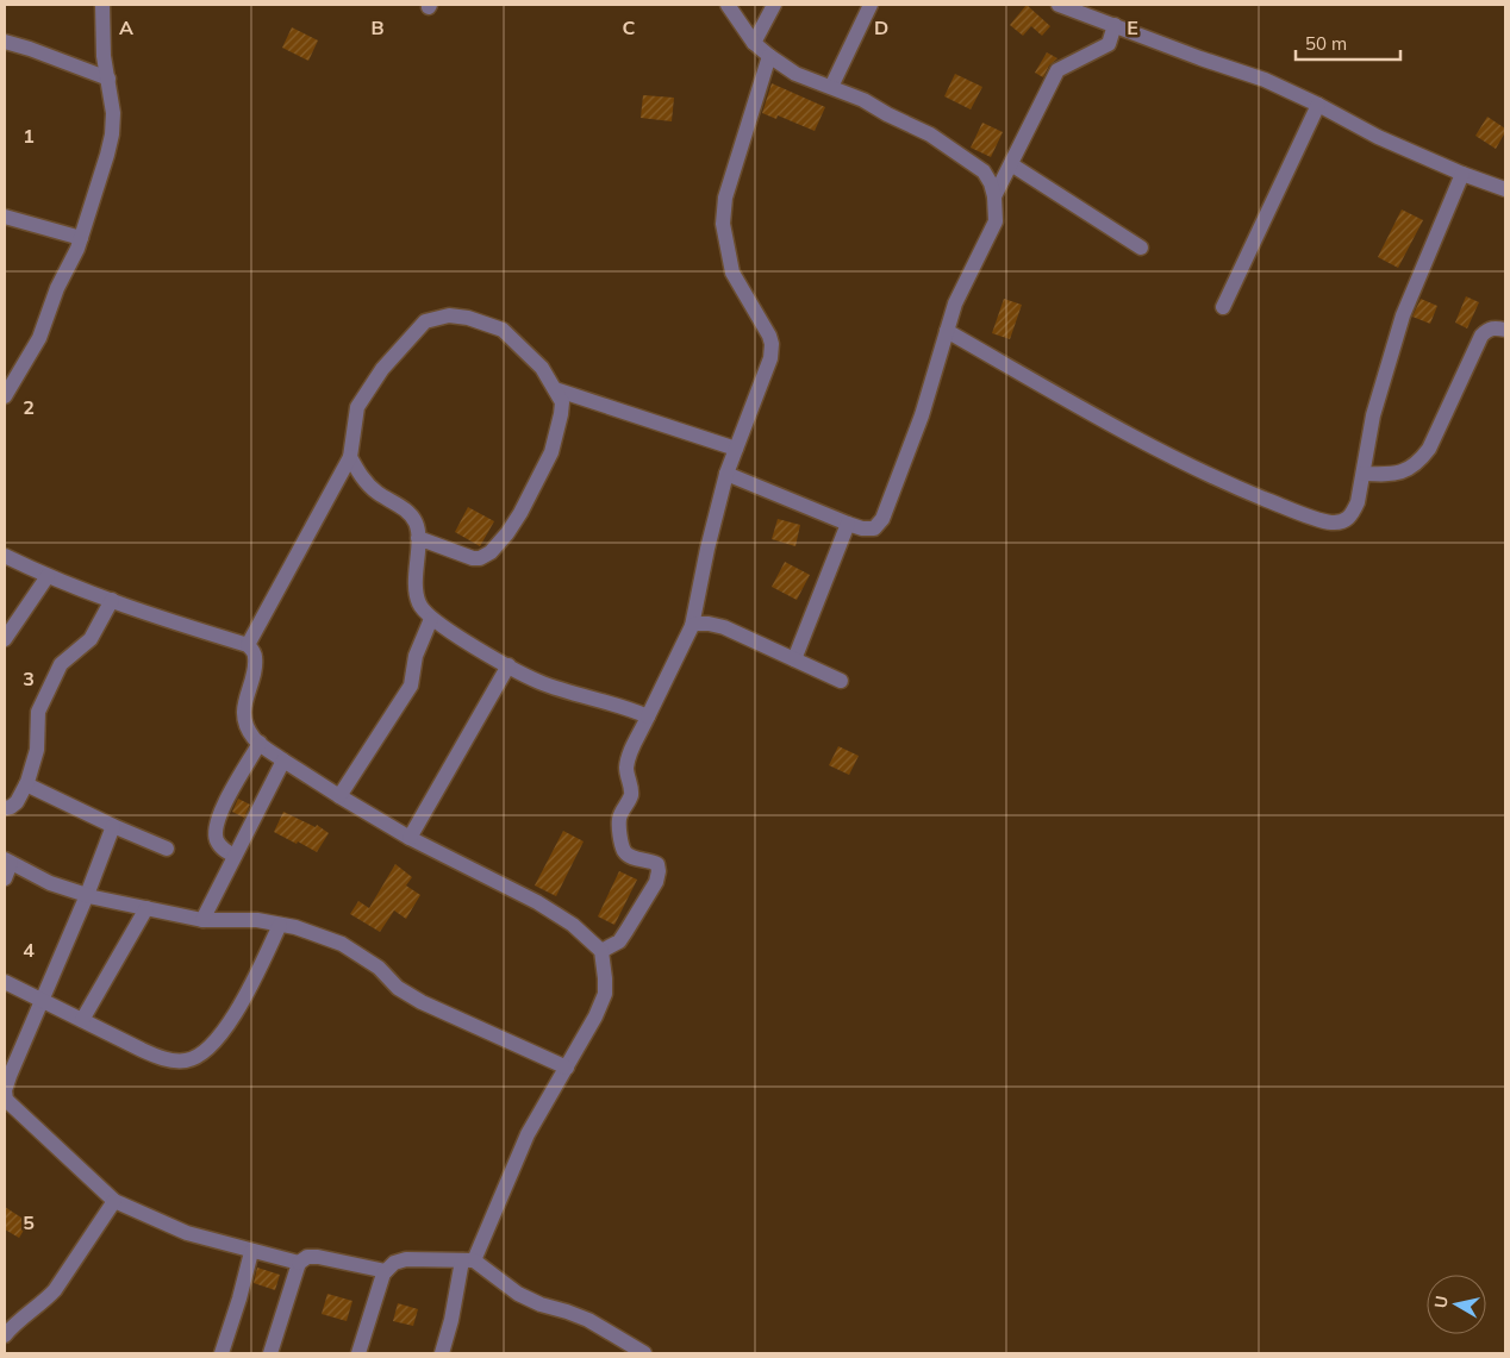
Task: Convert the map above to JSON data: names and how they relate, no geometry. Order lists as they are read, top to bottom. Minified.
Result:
{"scale_bar":"50 m","north":"left","grid":{"columns":["A","B","C","D","E"],"rows":["1","2","3","4","5"]}}
